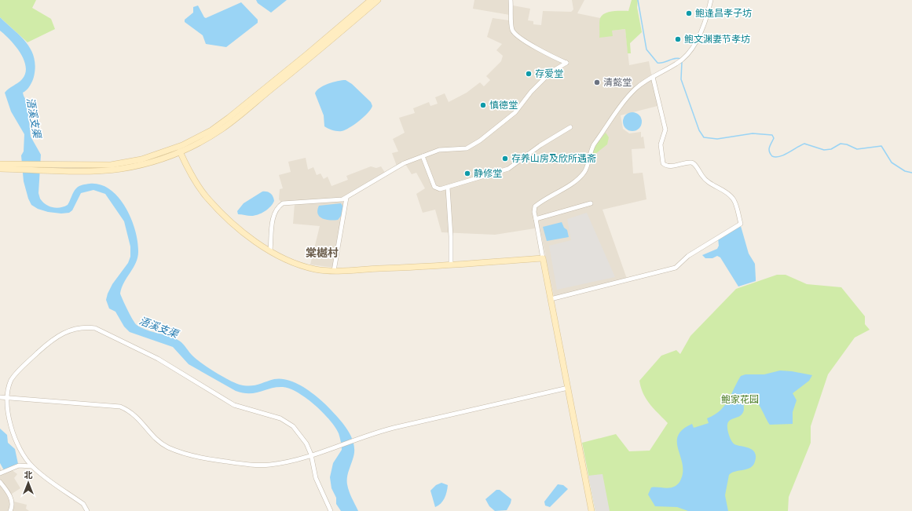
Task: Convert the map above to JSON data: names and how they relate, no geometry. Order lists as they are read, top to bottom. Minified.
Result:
{"districts":["棠樾村"],"water":["浯溪支渠"],"parks":["鲍家花园"],"places":["鲍逢昌孝子坊","鲍文渊妻节孝坊","存爱堂","清懿堂","慎德堂","存养山房及欣所遇斋","静修堂"],"north":"top"}
